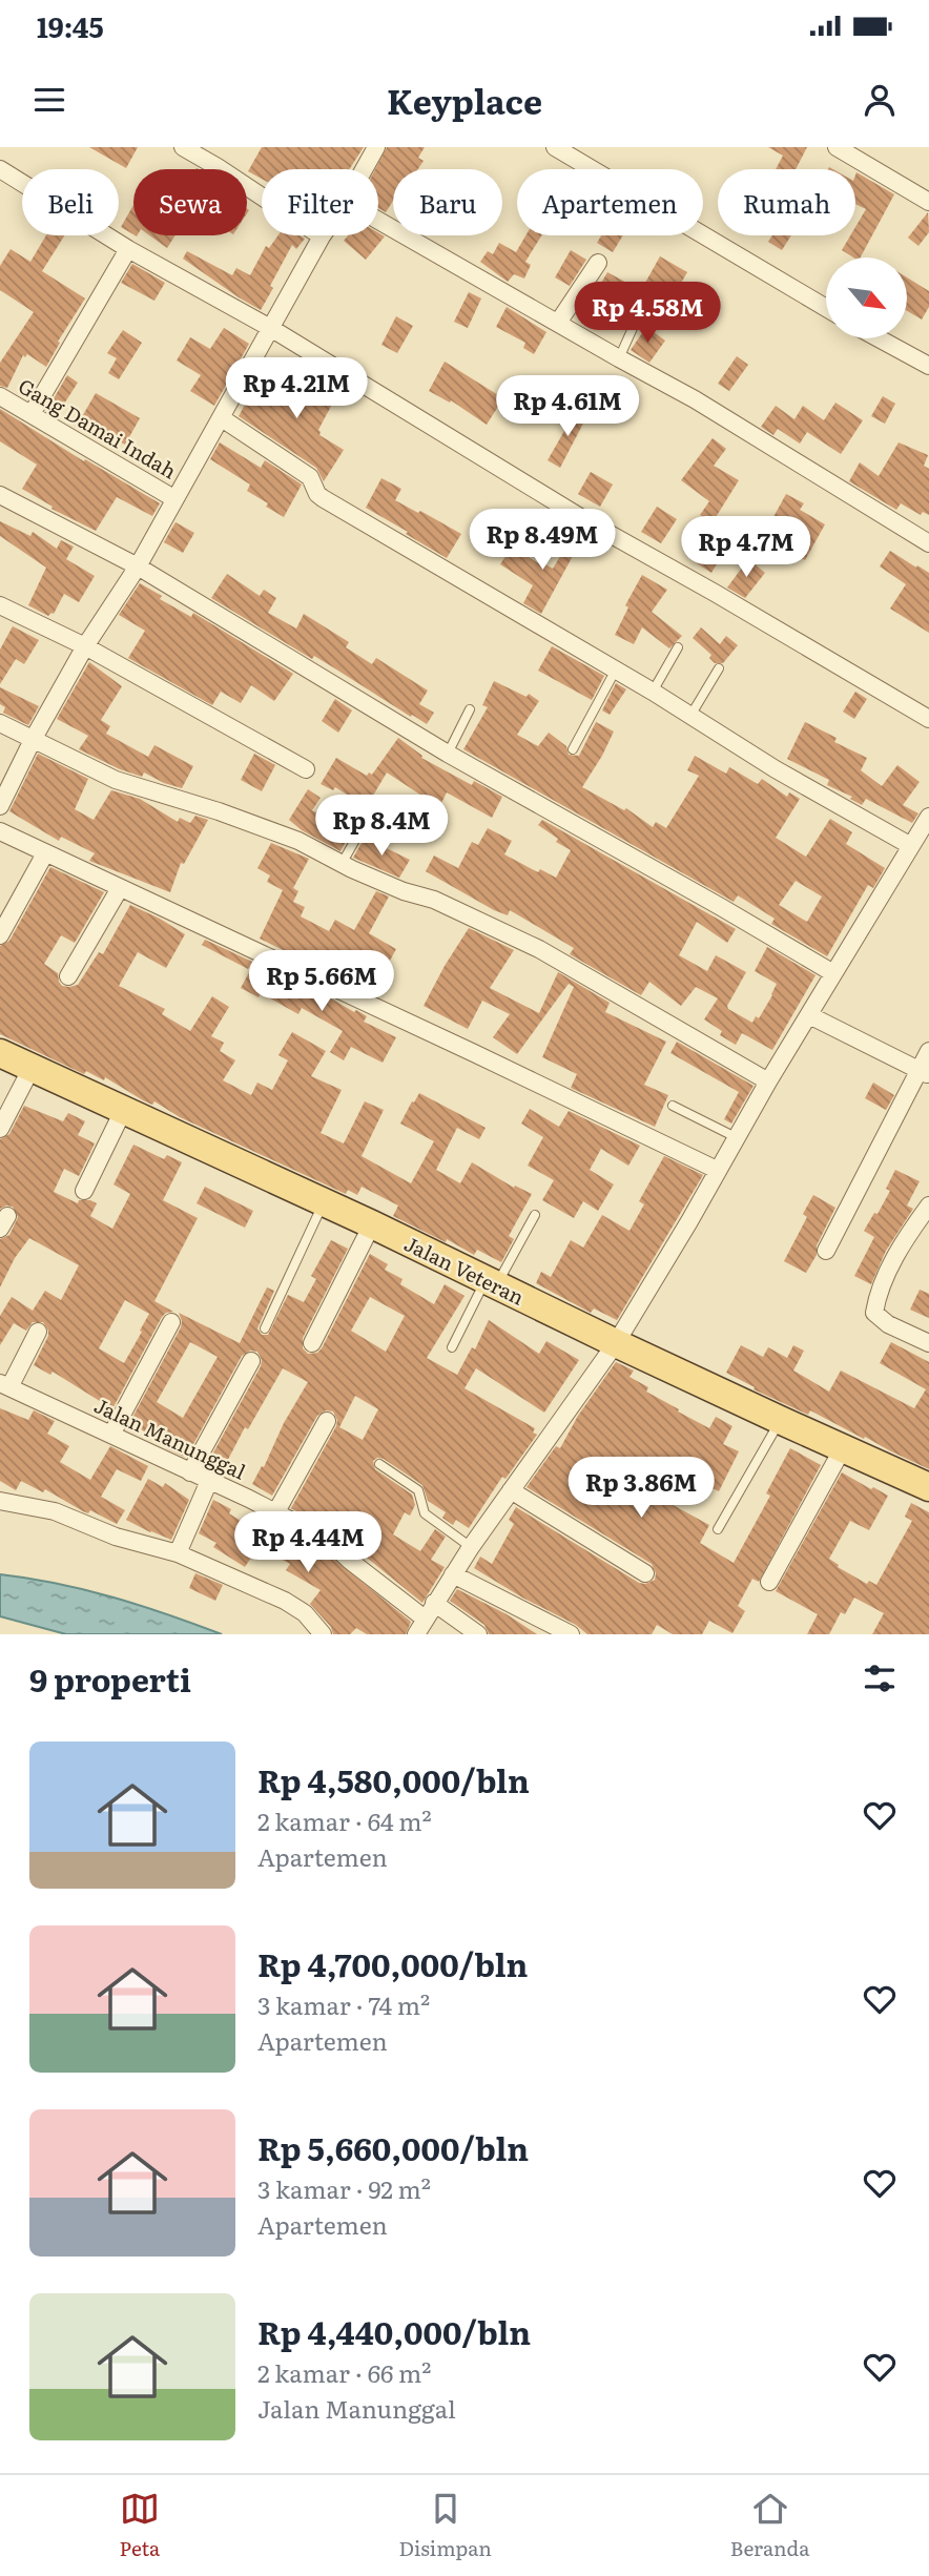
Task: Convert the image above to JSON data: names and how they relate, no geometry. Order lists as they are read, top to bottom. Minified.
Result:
{"streets":{"main road":["Jalan Veteran"],"street":["Gang Damai Indah","Jalan Manunggal"]},"north":"bottom right","page":{"status":"19:45","header":"Keyplace","chip":["Beli","Sewa","Filter","Baru","Apartemen","Rumah"],"price":["Rp 4.58M","Rp 4.21M","Rp 4.61M","Rp 8.49M","Rp 4.7M","Rp 8.4M","Rp 5.66M","Rp 3.86M","Rp 4.44M"],"heading":"9 properti","list":[{"name":"Rp 4,580,000/bln","note":"2 kamar · 64 m² · Apartemen"},{"name":"Rp 4,700,000/bln","note":"3 kamar · 74 m² · Apartemen"},{"name":"Rp 5,660,000/bln","note":"3 kamar · 92 m² · Apartemen"},{"name":"Rp 4,440,000/bln","note":"2 kamar · 66 m² · Jalan Manunggal"}],"tabs":["Peta","Disimpan","Beranda"]}}
